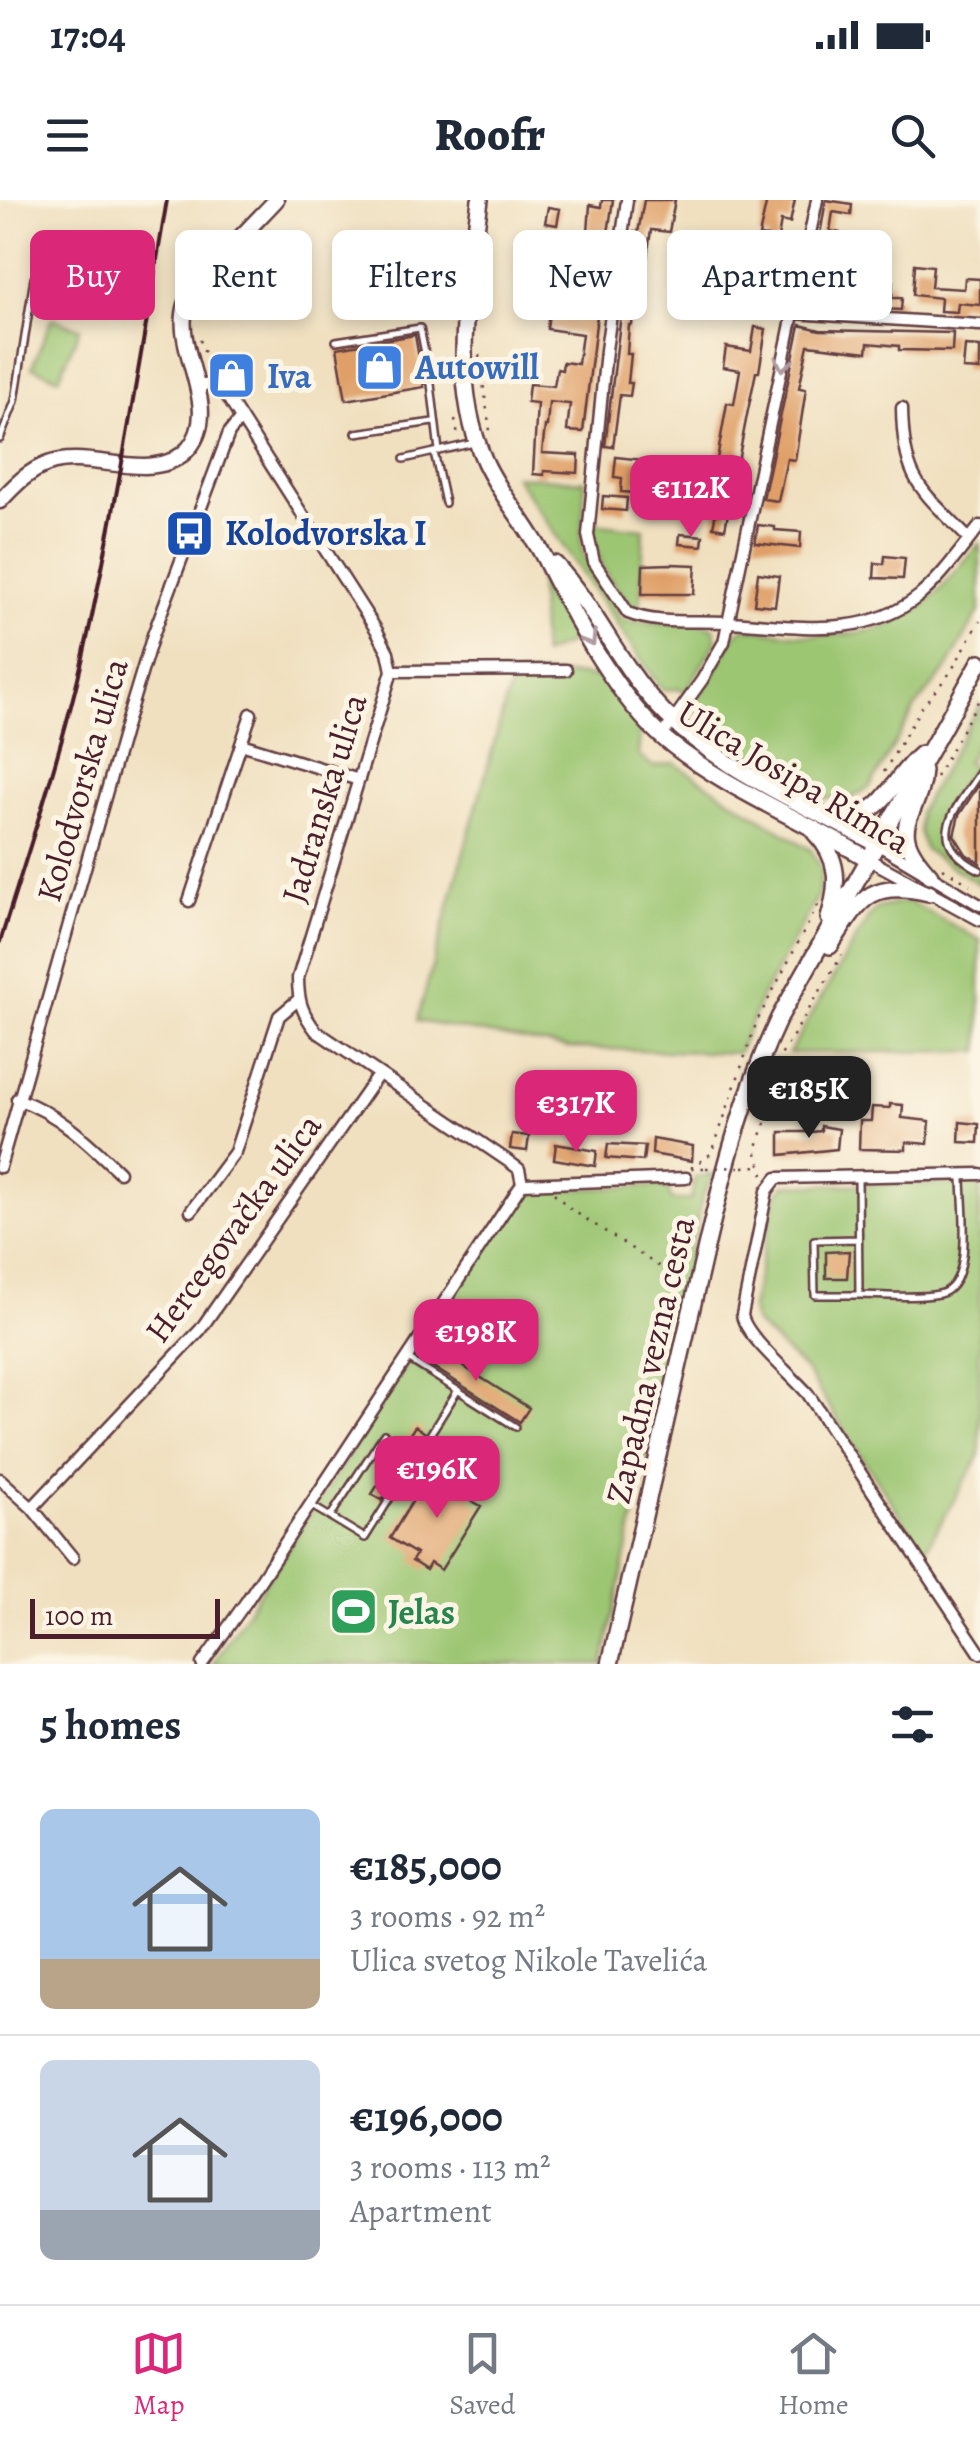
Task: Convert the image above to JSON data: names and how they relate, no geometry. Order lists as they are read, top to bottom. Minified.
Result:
{"streets":{"main road":["Ulica Josipa Rimca","Zapadna vezna cesta"],"street":["Kolodvorska ulica","Jadranska ulica","Hercegovačka ulica"]},"crossings":[["Ulica Josipa Rimca","Zapadna vezna cesta"],["Kolodvorska ulica","Jadranska ulica"]],"places":{"shop":["Autowill","Iva"],"bus stop":["Kolodvorska I"],"sports":["Jelas"]},"scale_bar":"100 m","page":{"status":"17:04","header":"Roofr","chip":["Buy","Rent","Filters","New","Apartment"],"price":["€112K","€185K","€317K","€198K","€196K"],"scale":"100 m","heading":"5 homes","list":[{"name":"€185,000","note":"3 rooms · 92 m² · Ulica svetog Nikole Tavelića"},{"name":"€196,000","note":"3 rooms · 113 m² · Apartment"}],"tabs":["Map","Saved","Home"]}}
